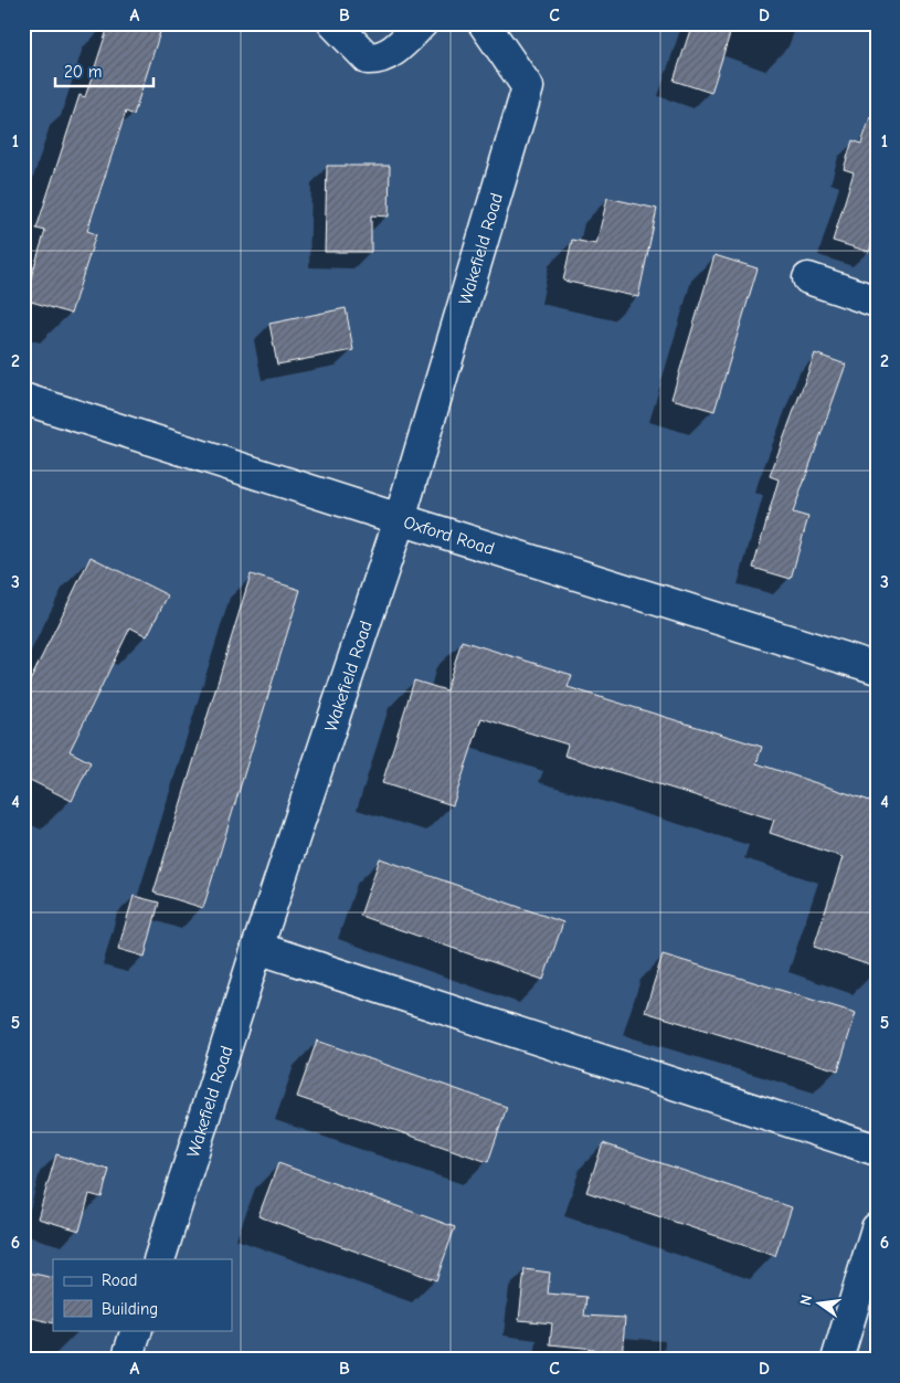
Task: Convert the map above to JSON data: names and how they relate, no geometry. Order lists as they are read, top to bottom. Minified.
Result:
{"streets":{"street":["Wakefield Road","Oxford Road"]},"crossings":[["Wakefield Road","Oxford Road"]],"legend":["Road","Building"],"scale_bar":"20 m","north":"left","grid":{"columns":["A","B","C","D"],"rows":["1","2","3","4","5","6"]}}
